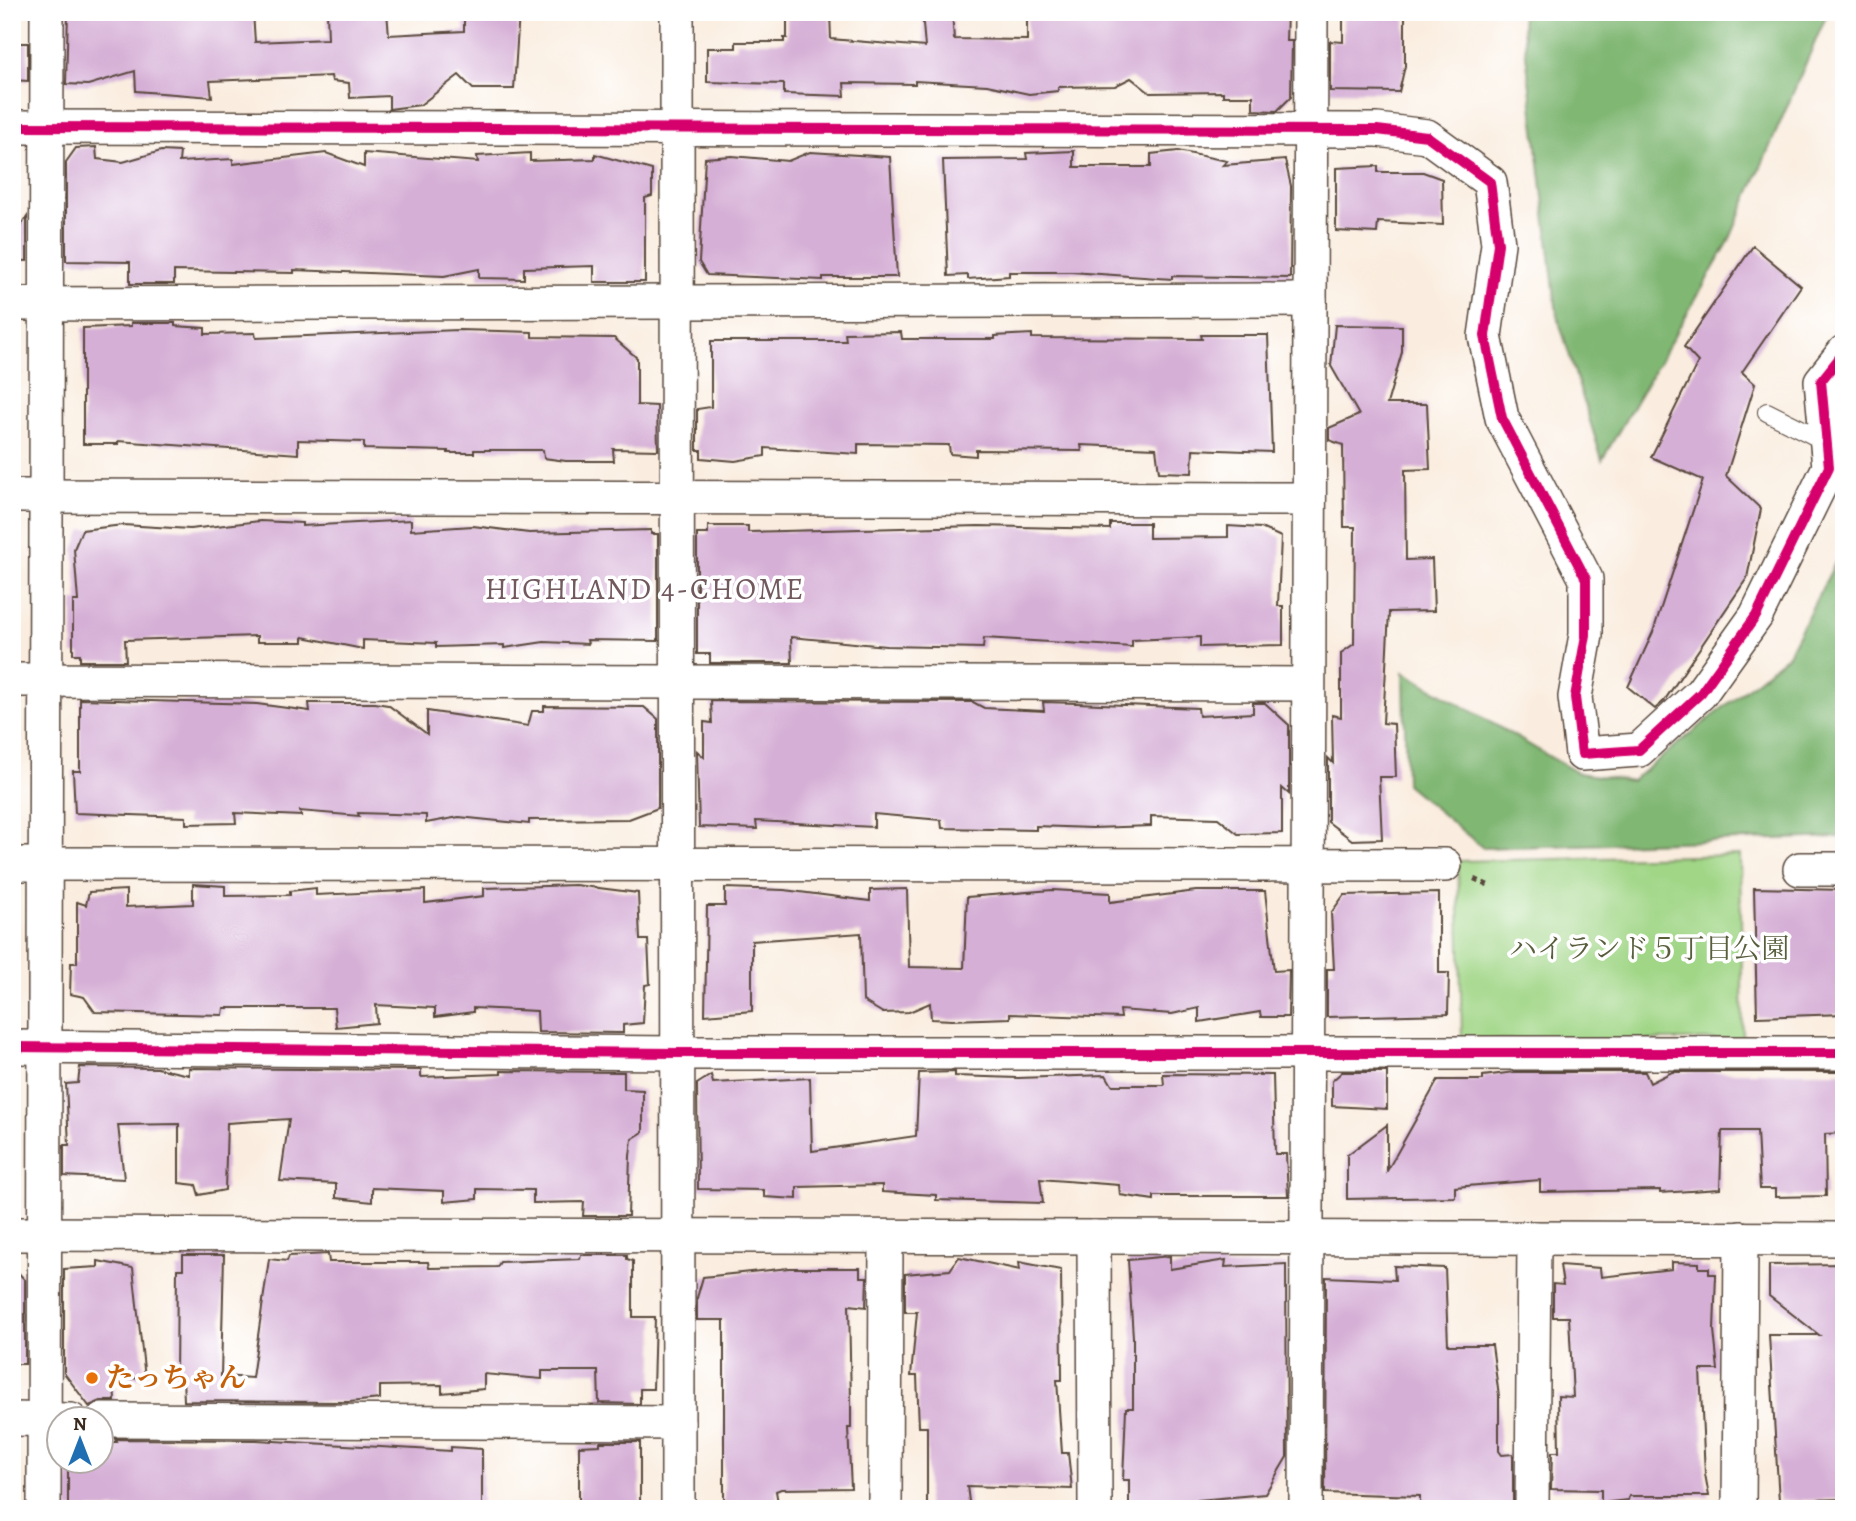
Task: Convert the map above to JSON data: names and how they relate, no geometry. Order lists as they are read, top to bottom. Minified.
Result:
{"districts":["HIGHLAND 4-CHOME"],"parks":["ハイランド５丁目公園"],"places":["たっちゃん"],"north":"top"}
